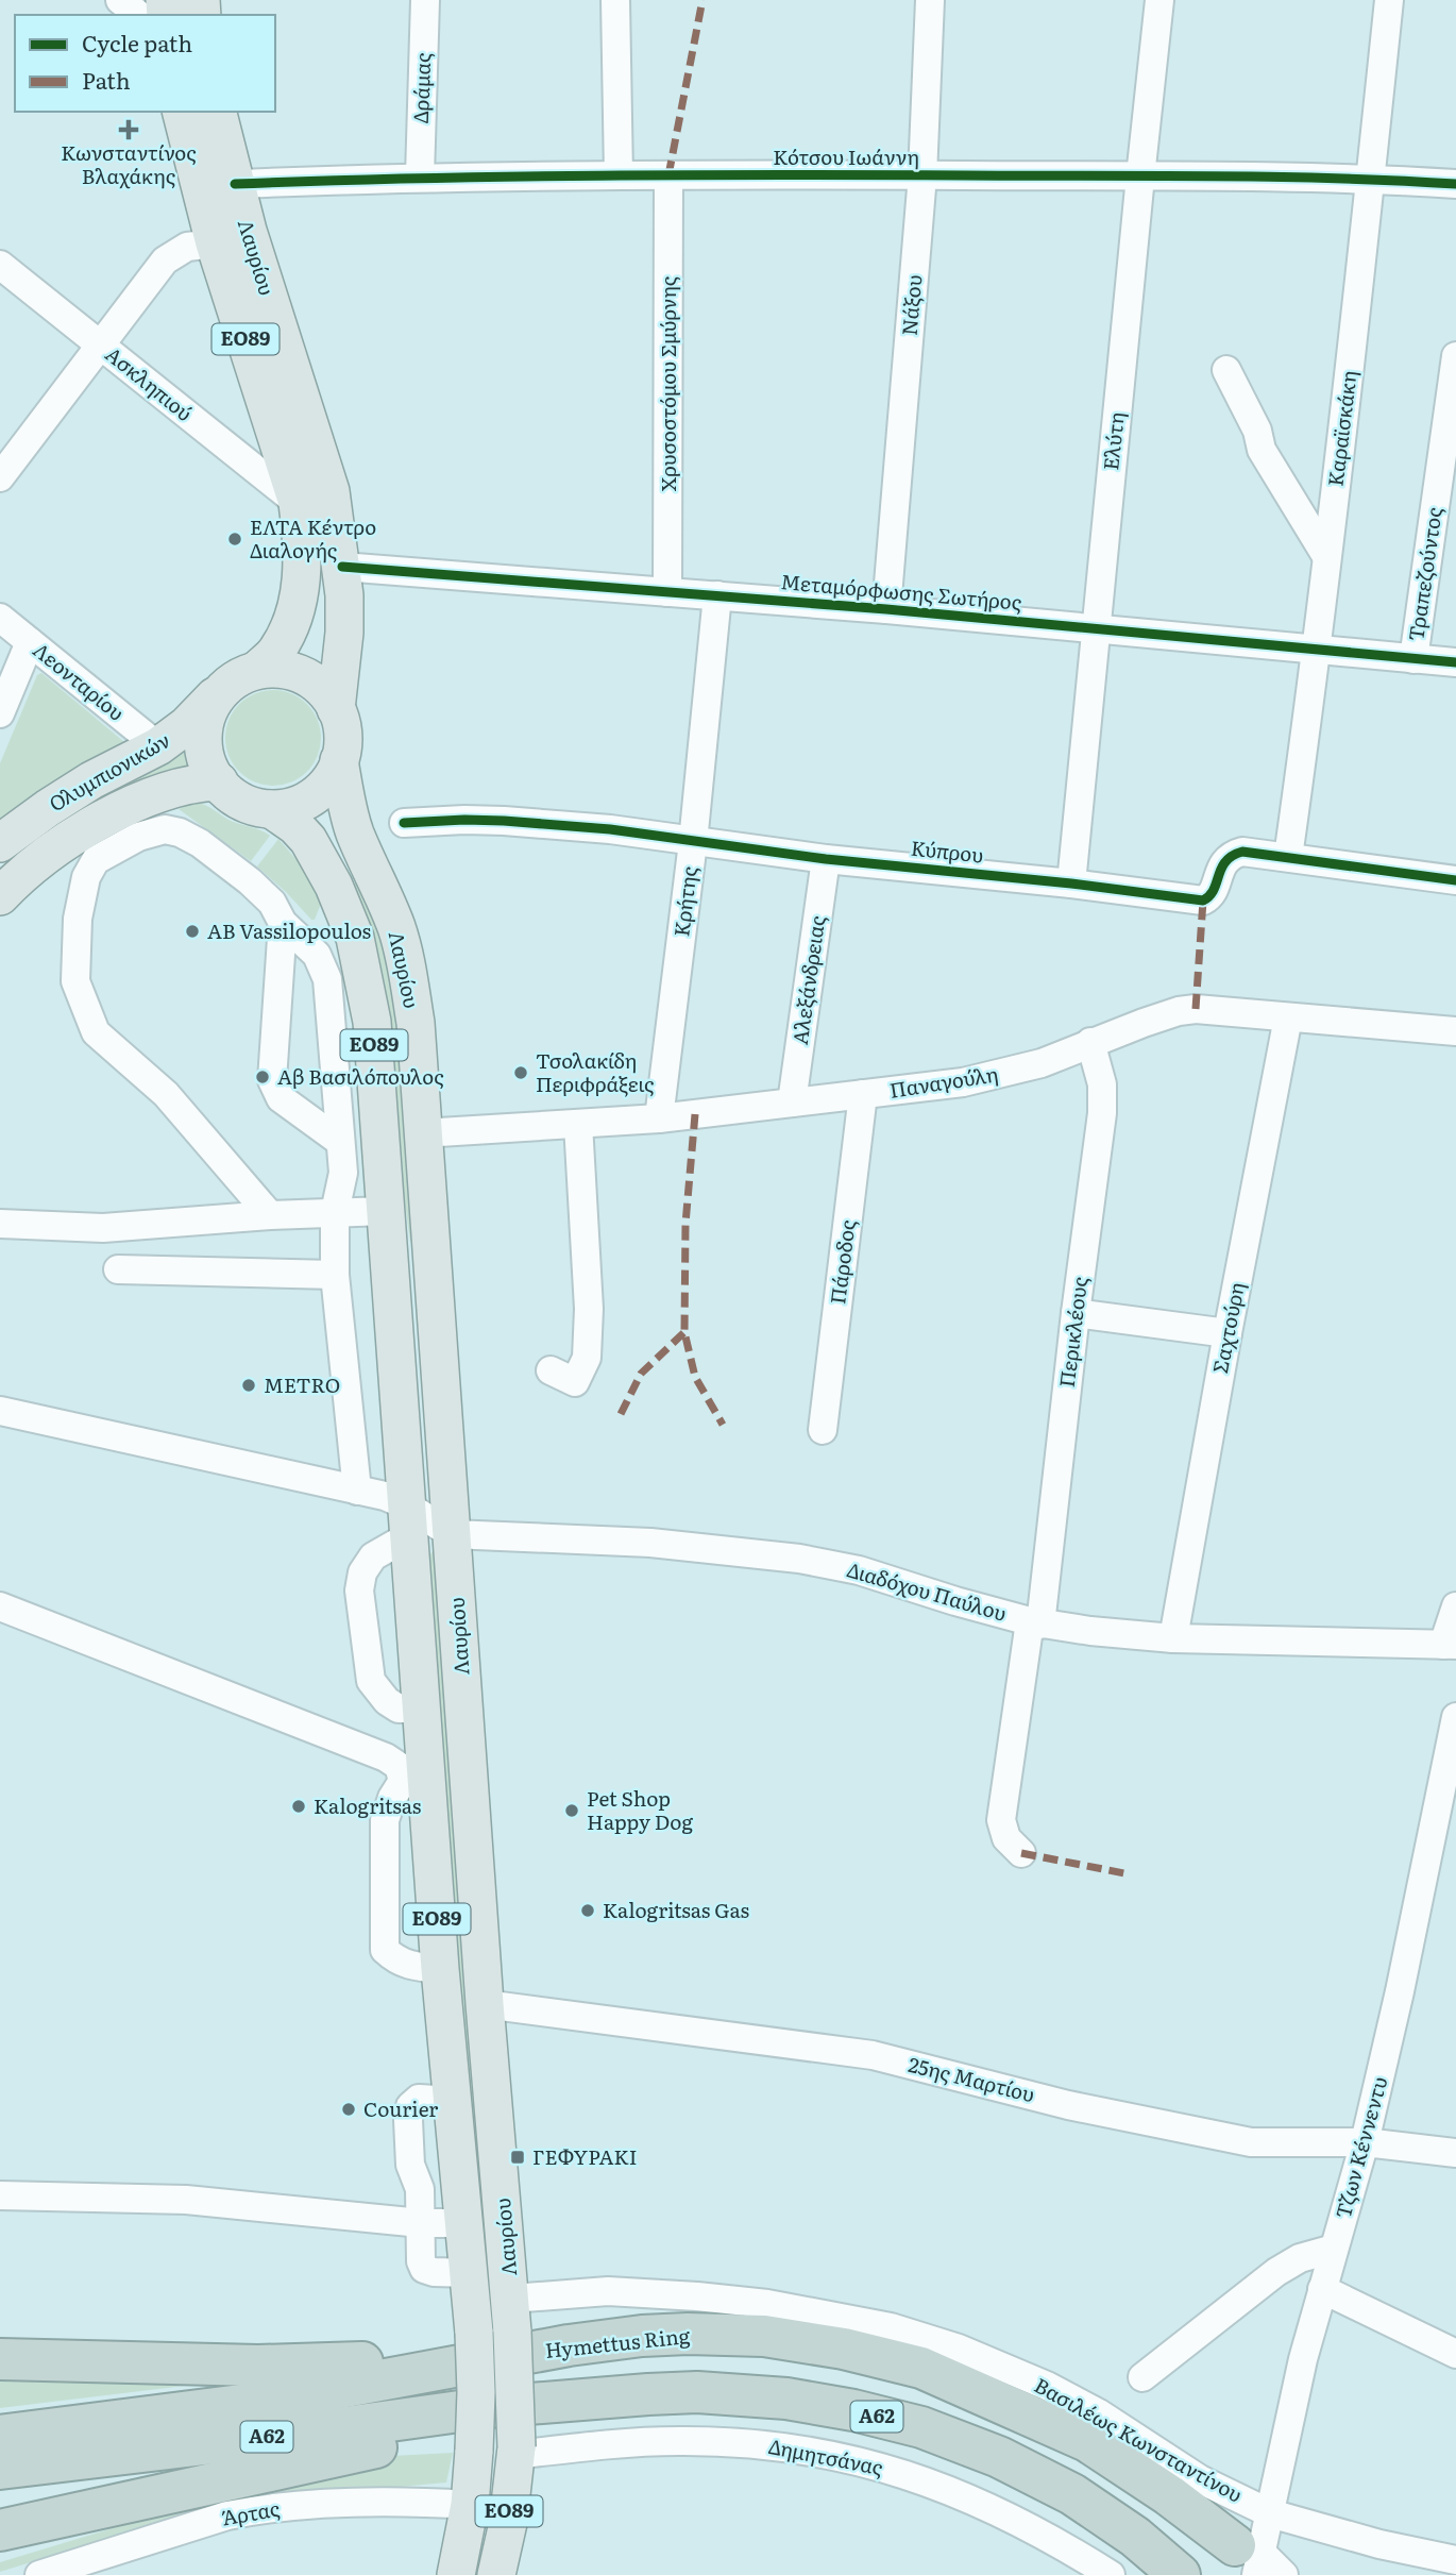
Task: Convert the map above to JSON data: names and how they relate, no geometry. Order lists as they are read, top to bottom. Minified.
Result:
{"streets":{"highway":["Hymettus Ring","Α62"],"main road":["Λαυρίου","ΕΟ89","Ολυμπιονικών"],"street":["Δράμας","Κότσου Ιωάννη","Νάξου","Ασκληπιού","Χρυσοστόμου Σμύρνης","Καραϊσκάκη","Ελύτη","Τραπεζούντος","Μεταμόρφωσης Σωτήρος","Λεονταρίου","Κύπρου","Κρήτης","Αλεξάνδρειας","Παναγούλη","Πάροδος","Σαχτούρη","Περικλέους","Διαδόχου Παύλου","25ης Μαρτίου","Τζων Κέννεντυ","Βασιλέως Κωνσταντίνου","Δημητσάνας","Άρτας"]},"crossings":[["Δράμας","Κότσου Ιωάννη"],["Κότσου Ιωάννη","Λαυρίου"],["Κότσου Ιωάννη","Νάξου"],["Κότσου Ιωάννη","Χρυσοστόμου Σμύρνης"],["Κότσου Ιωάννη","Καραϊσκάκη"],["Κότσου Ιωάννη","Ελύτη"],["Λαυρίου","ΕΟ89"],["Λαυρίου","Ασκληπιού"],["Λαυρίου","Μεταμόρφωσης Σωτήρος"],["Λαυρίου","Ολυμπιονικών"],["Λαυρίου","Παναγούλη"],["Λαυρίου","Διαδόχου Παύλου"],["Λαυρίου","25ης Μαρτίου"],["Λαυρίου","Βασιλέως Κωνσταντίνου"],["Λαυρίου","Δημητσάνας"],["Λαυρίου","Άρτας"],["Νάξου","Μεταμόρφωσης Σωτήρος"],["ΕΟ89","Ολυμπιονικών"],["Χρυσοστόμου Σμύρνης","Μεταμόρφωσης Σωτήρος"],["Καραϊσκάκη","Μεταμόρφωσης Σωτήρος"],["Καραϊσκάκη","Κύπρου"],["Ελύτη","Μεταμόρφωσης Σωτήρος"],["Ελύτη","Κύπρου"],["Τραπεζούντος","Μεταμόρφωσης Σωτήρος"],["Μεταμόρφωσης Σωτήρος","Κρήτης"],["Λεονταρίου","Ολυμπιονικών"],["Κύπρου","Κρήτης"],["Κύπρου","Αλεξάνδρειας"],["Κρήτης","Παναγούλη"],["Αλεξάνδρειας","Παναγούλη"],["Παναγούλη","Πάροδος"],["Παναγούλη","Σαχτούρη"],["Παναγούλη","Περικλέους"],["Σαχτούρη","Διαδόχου Παύλου"],["Περικλέους","Διαδόχου Παύλου"],["25ης Μαρτίου","Τζων Κέννεντυ"],["Τζων Κέννεντυ","Hymettus Ring"],["Τζων Κέννεντυ","Βασιλέως Κωνσταντίνου"]],"places":{"health":["Κωνσταντίνος Βλαχάκης"],"other":["ΕΛΤΑ Κέντρο Διαλογής","AB Vassilopoulos","Τσολακίδη Περιφράξεις","Αβ Βασιλόπουλος","METRO","Kalogritsas","Pet Shop Happy Dog","Kalogritsas Gas","Courier"],"transit":["ΓΕΦΥΡΑΚΙ"]},"legend":["Cycle path","Path"]}
